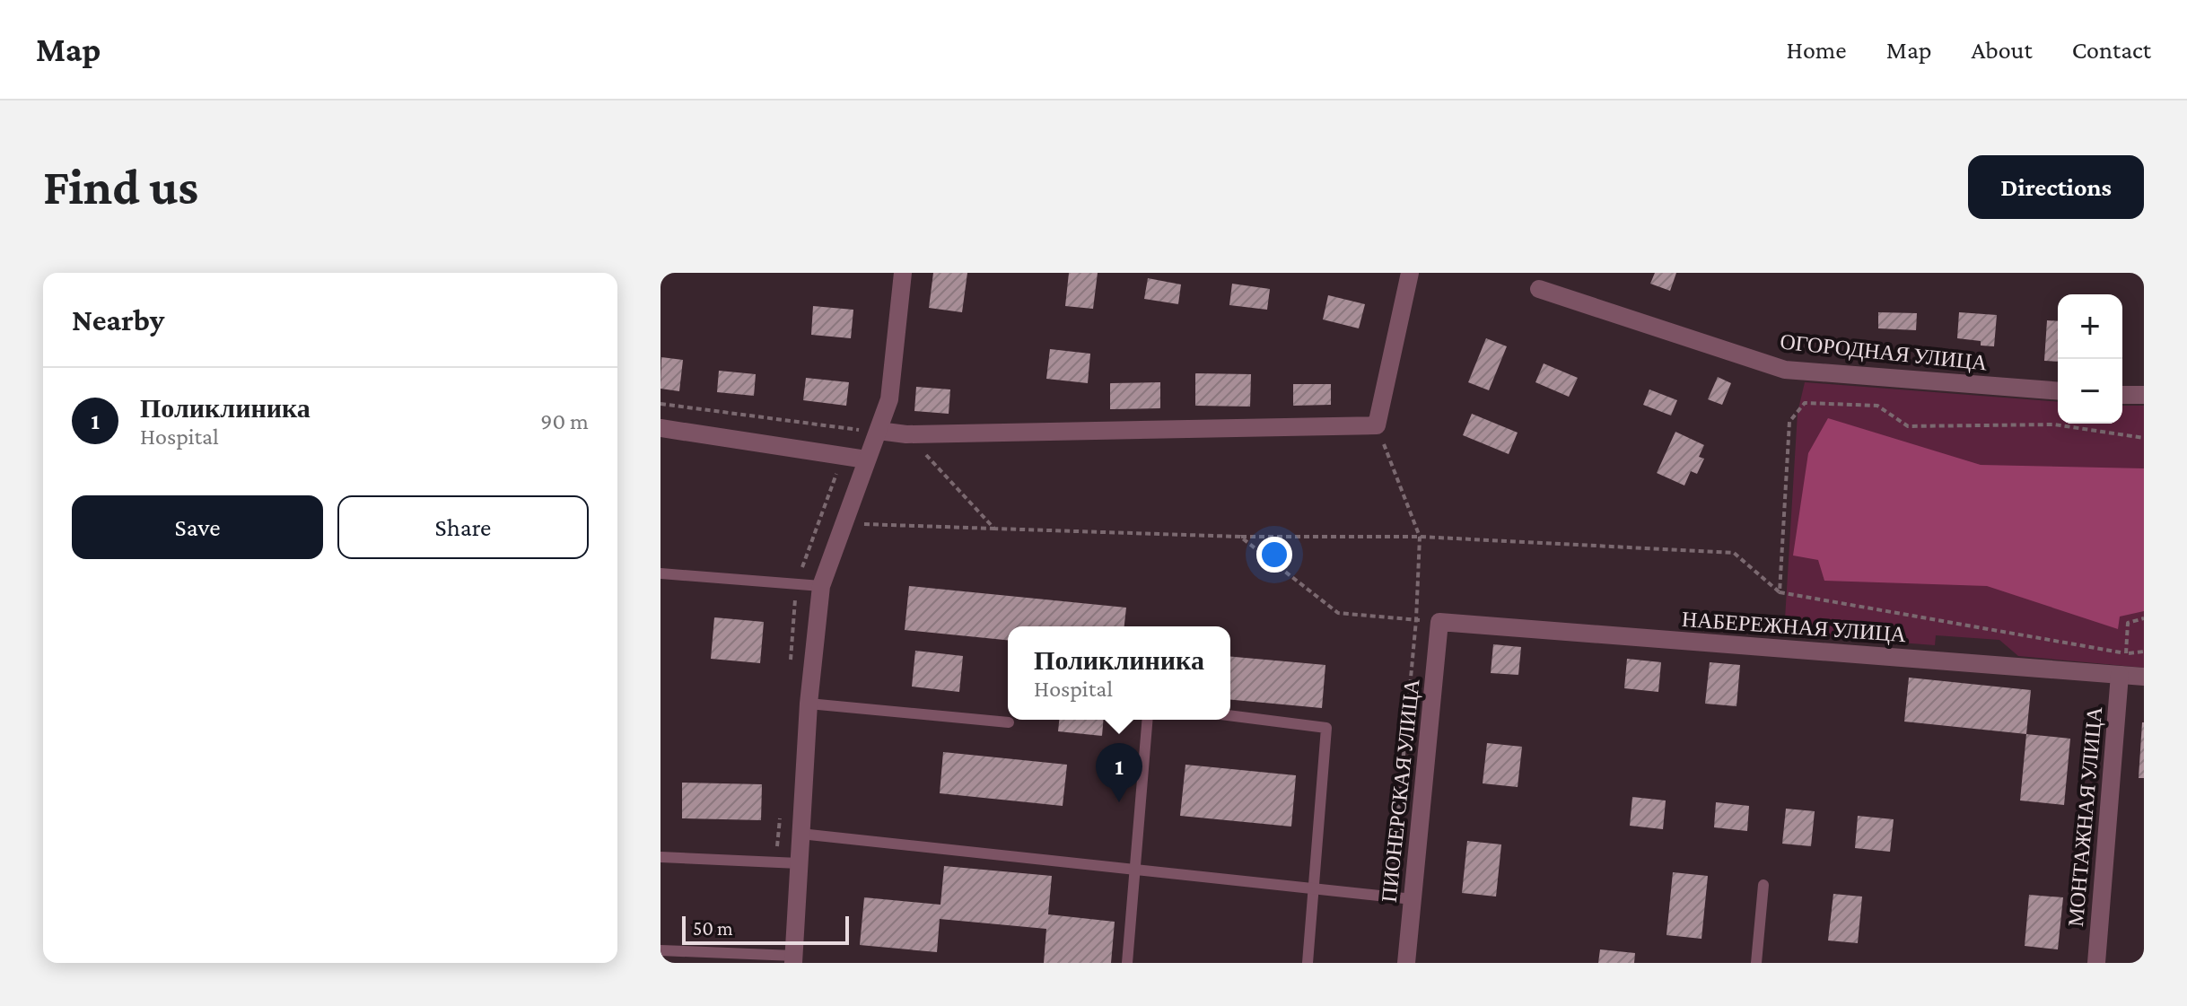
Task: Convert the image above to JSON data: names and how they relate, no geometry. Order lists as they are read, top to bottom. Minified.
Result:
{"streets":{"street":["ОГОРОДНАЯ УЛИЦА","НАБЕРЕЖНАЯ УЛИЦА","ПИОНЕРСКАЯ УЛИЦА","МОНТАЖНАЯ УЛИЦА"]},"crossings":[["НАБЕРЕЖНАЯ УЛИЦА","ПИОНЕРСКАЯ УЛИЦА"],["НАБЕРЕЖНАЯ УЛИЦА","МОНТАЖНАЯ УЛИЦА"]],"scale_bar":"50 m","page":{"header":"Map","nav":["Home","Map","About","Contact"],"buttons":["Directions",["Save","Share"]],"title":"Find us","heading":"Nearby","map_buttons":["+","−"],"list":[{"mark":"1","name":"Поликлиника","note":"Hospital","value":"90 m"}],"popup":["Поликлиника","Hospital"],"pins":"1","scale":"50 m"}}
